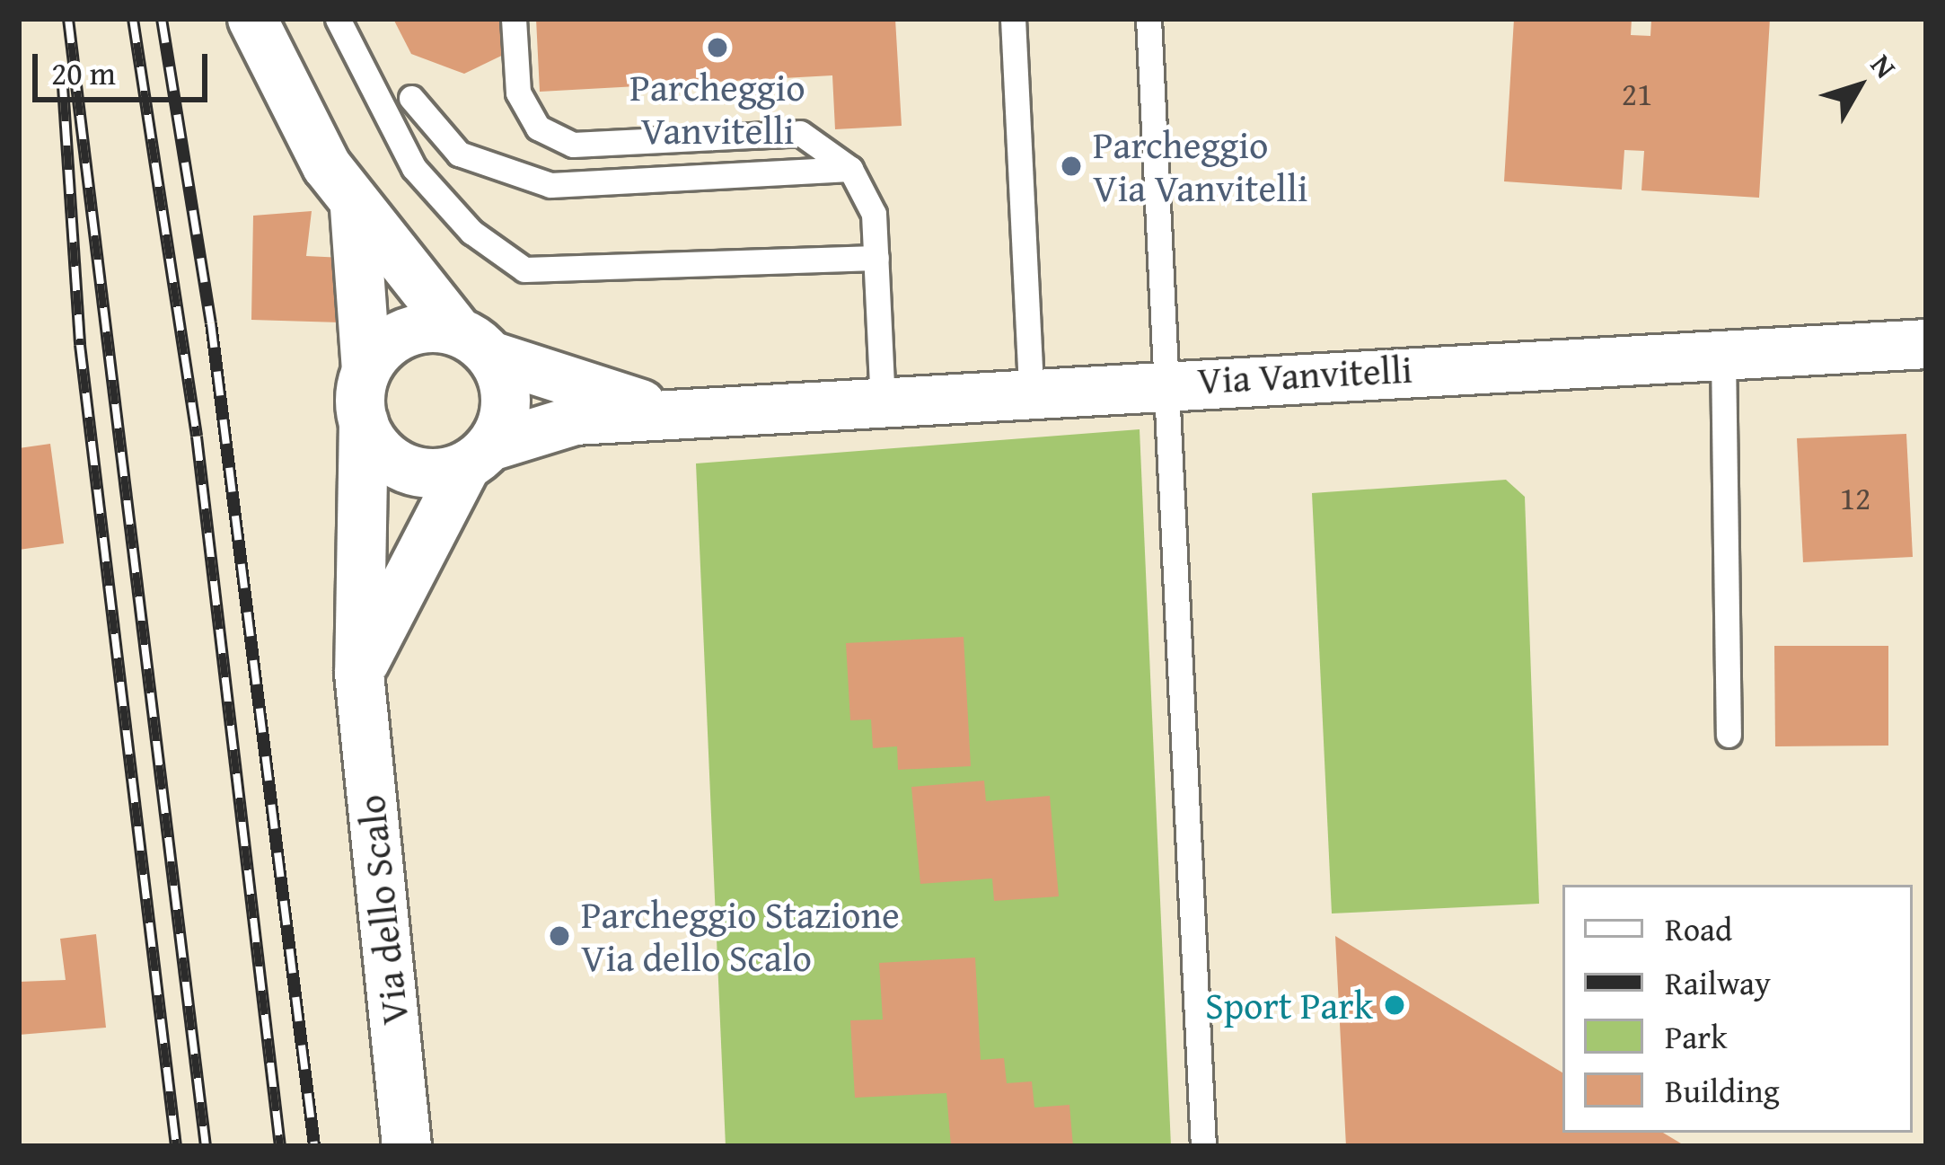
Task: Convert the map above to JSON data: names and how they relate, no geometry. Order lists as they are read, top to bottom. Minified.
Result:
{"streets":{"street":["Via Vanvitelli","Via dello Scalo"]},"crossings":[["Via Vanvitelli","Via dello Scalo"]],"places":["Parcheggio Vanvitelli","Parcheggio Via Vanvitelli","Parcheggio Stazione Via dello Scalo","Sport Park"],"house_numbers":["21","12"],"legend":["Road","Railway","Park","Building"],"scale_bar":"20 m","north":"top right"}
